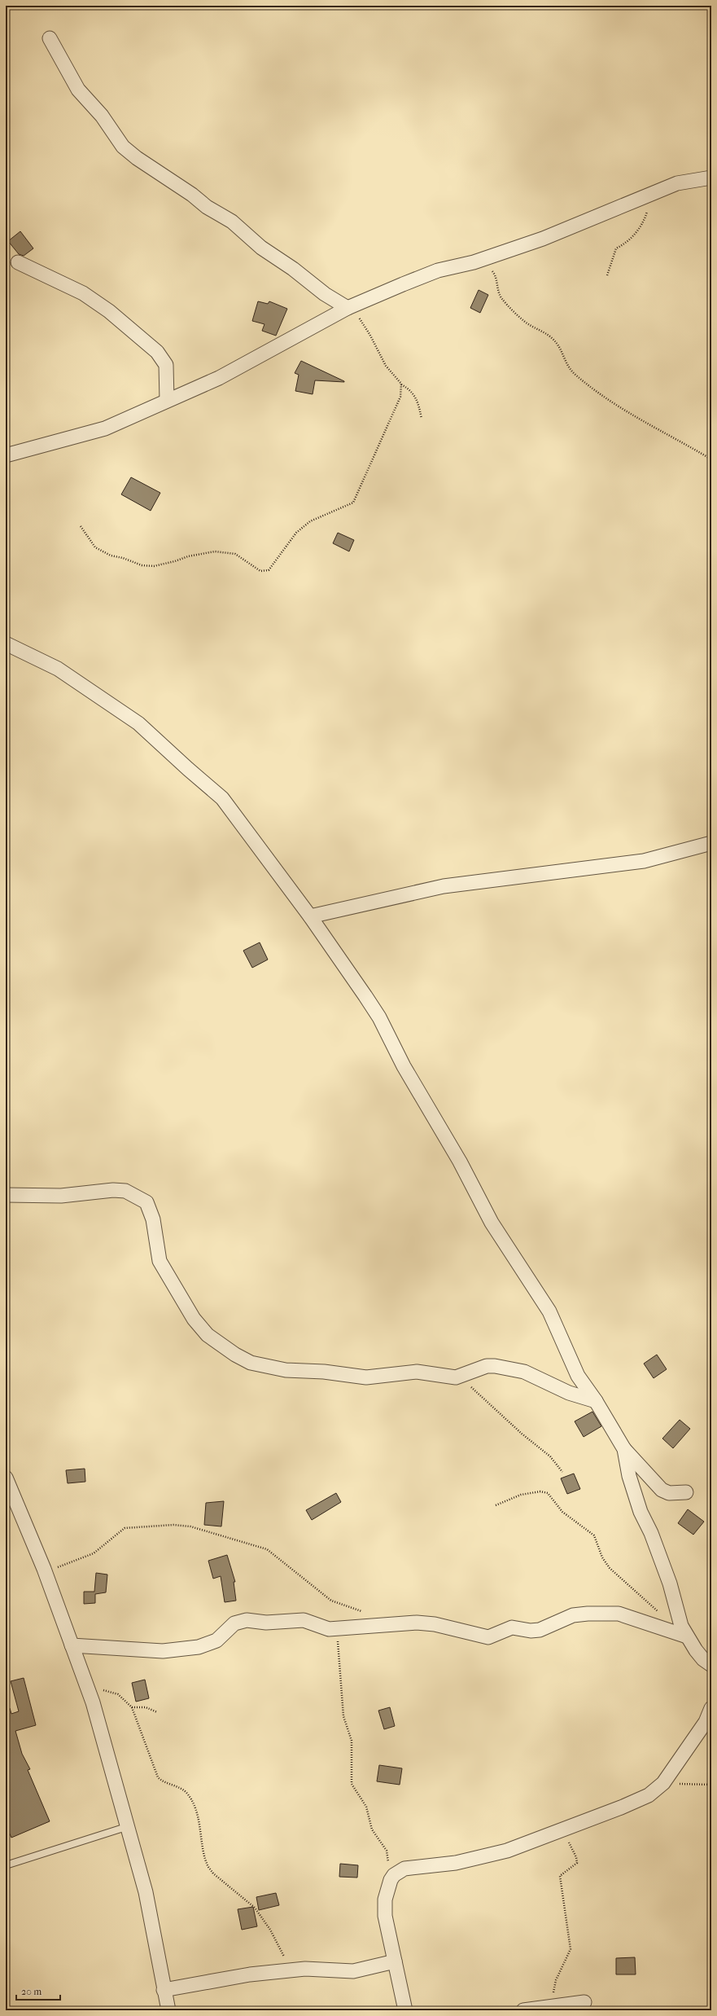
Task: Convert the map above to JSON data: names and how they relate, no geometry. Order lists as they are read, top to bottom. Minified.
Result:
{"scale_bar":"20 m"}
